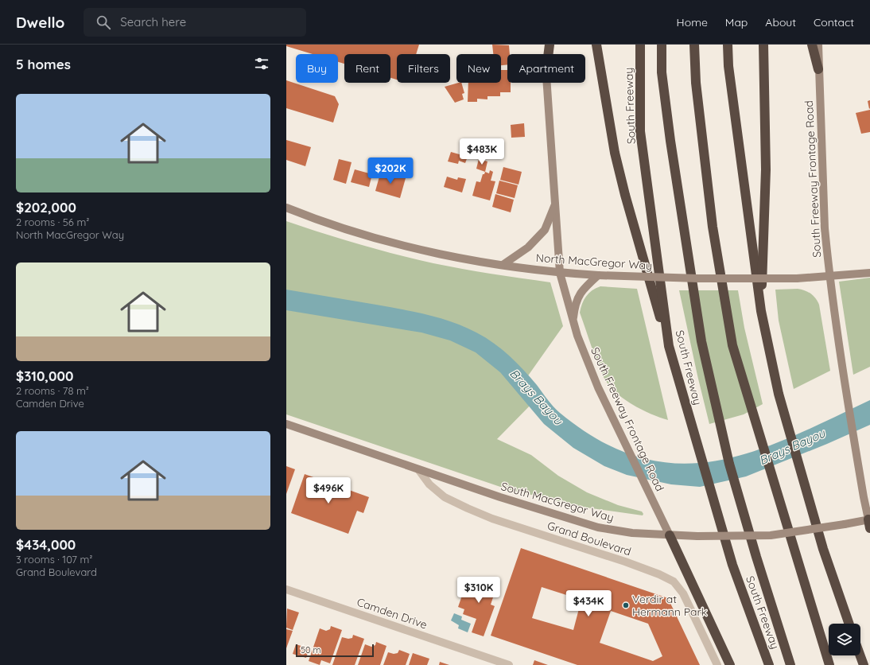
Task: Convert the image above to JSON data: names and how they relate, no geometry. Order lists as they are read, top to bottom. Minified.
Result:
{"streets":{"highway":["South Freeway"],"main road":["South Freeway Frontage Road","North MacGregor Way","South MacGregor Way"],"street":["Grand Boulevard","Camden Drive"]},"crossings":[["South Freeway Frontage Road","North MacGregor Way"],["South Freeway Frontage Road","South MacGregor Way"],["South MacGregor Way","Grand Boulevard"]],"water":["Brays Bayou"],"places":["Verdir at Hermann Park"],"scale_bar":"50 m","page":{"header":"Dwello","search":"Search here","nav":["Home","Map","About","Contact"],"heading":"5 homes","chip":["Buy","Rent","Filters","New","Apartment"],"list":[{"name":"$202,000","note":"2 rooms · 56 m² · North MacGregor Way"},{"name":"$310,000","note":"2 rooms · 78 m² · Camden Drive"},{"name":"$434,000","note":"3 rooms · 107 m² · Grand Boulevard"}],"price":["$483K","$202K","$496K","$310K","$434K"],"scale":"50 m"}}
